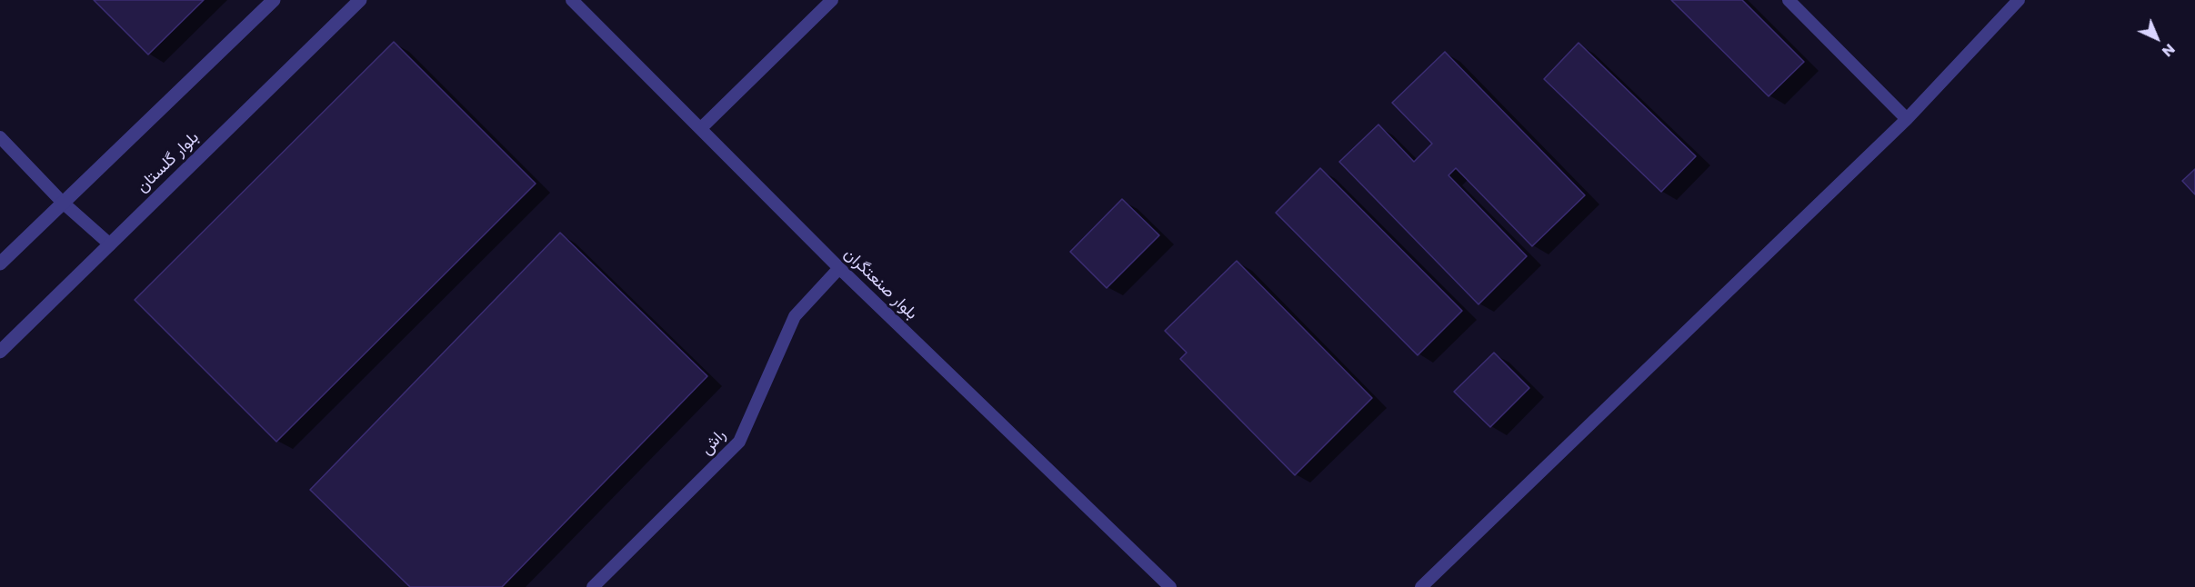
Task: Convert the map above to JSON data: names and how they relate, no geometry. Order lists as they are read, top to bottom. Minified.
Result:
{"streets":{"street":["بلوار گلستان"],"lane":["بلوار صنعتگران","راش"]},"crossings":[["بلوار صنعتگران","راش"]],"north":"bottom right"}
